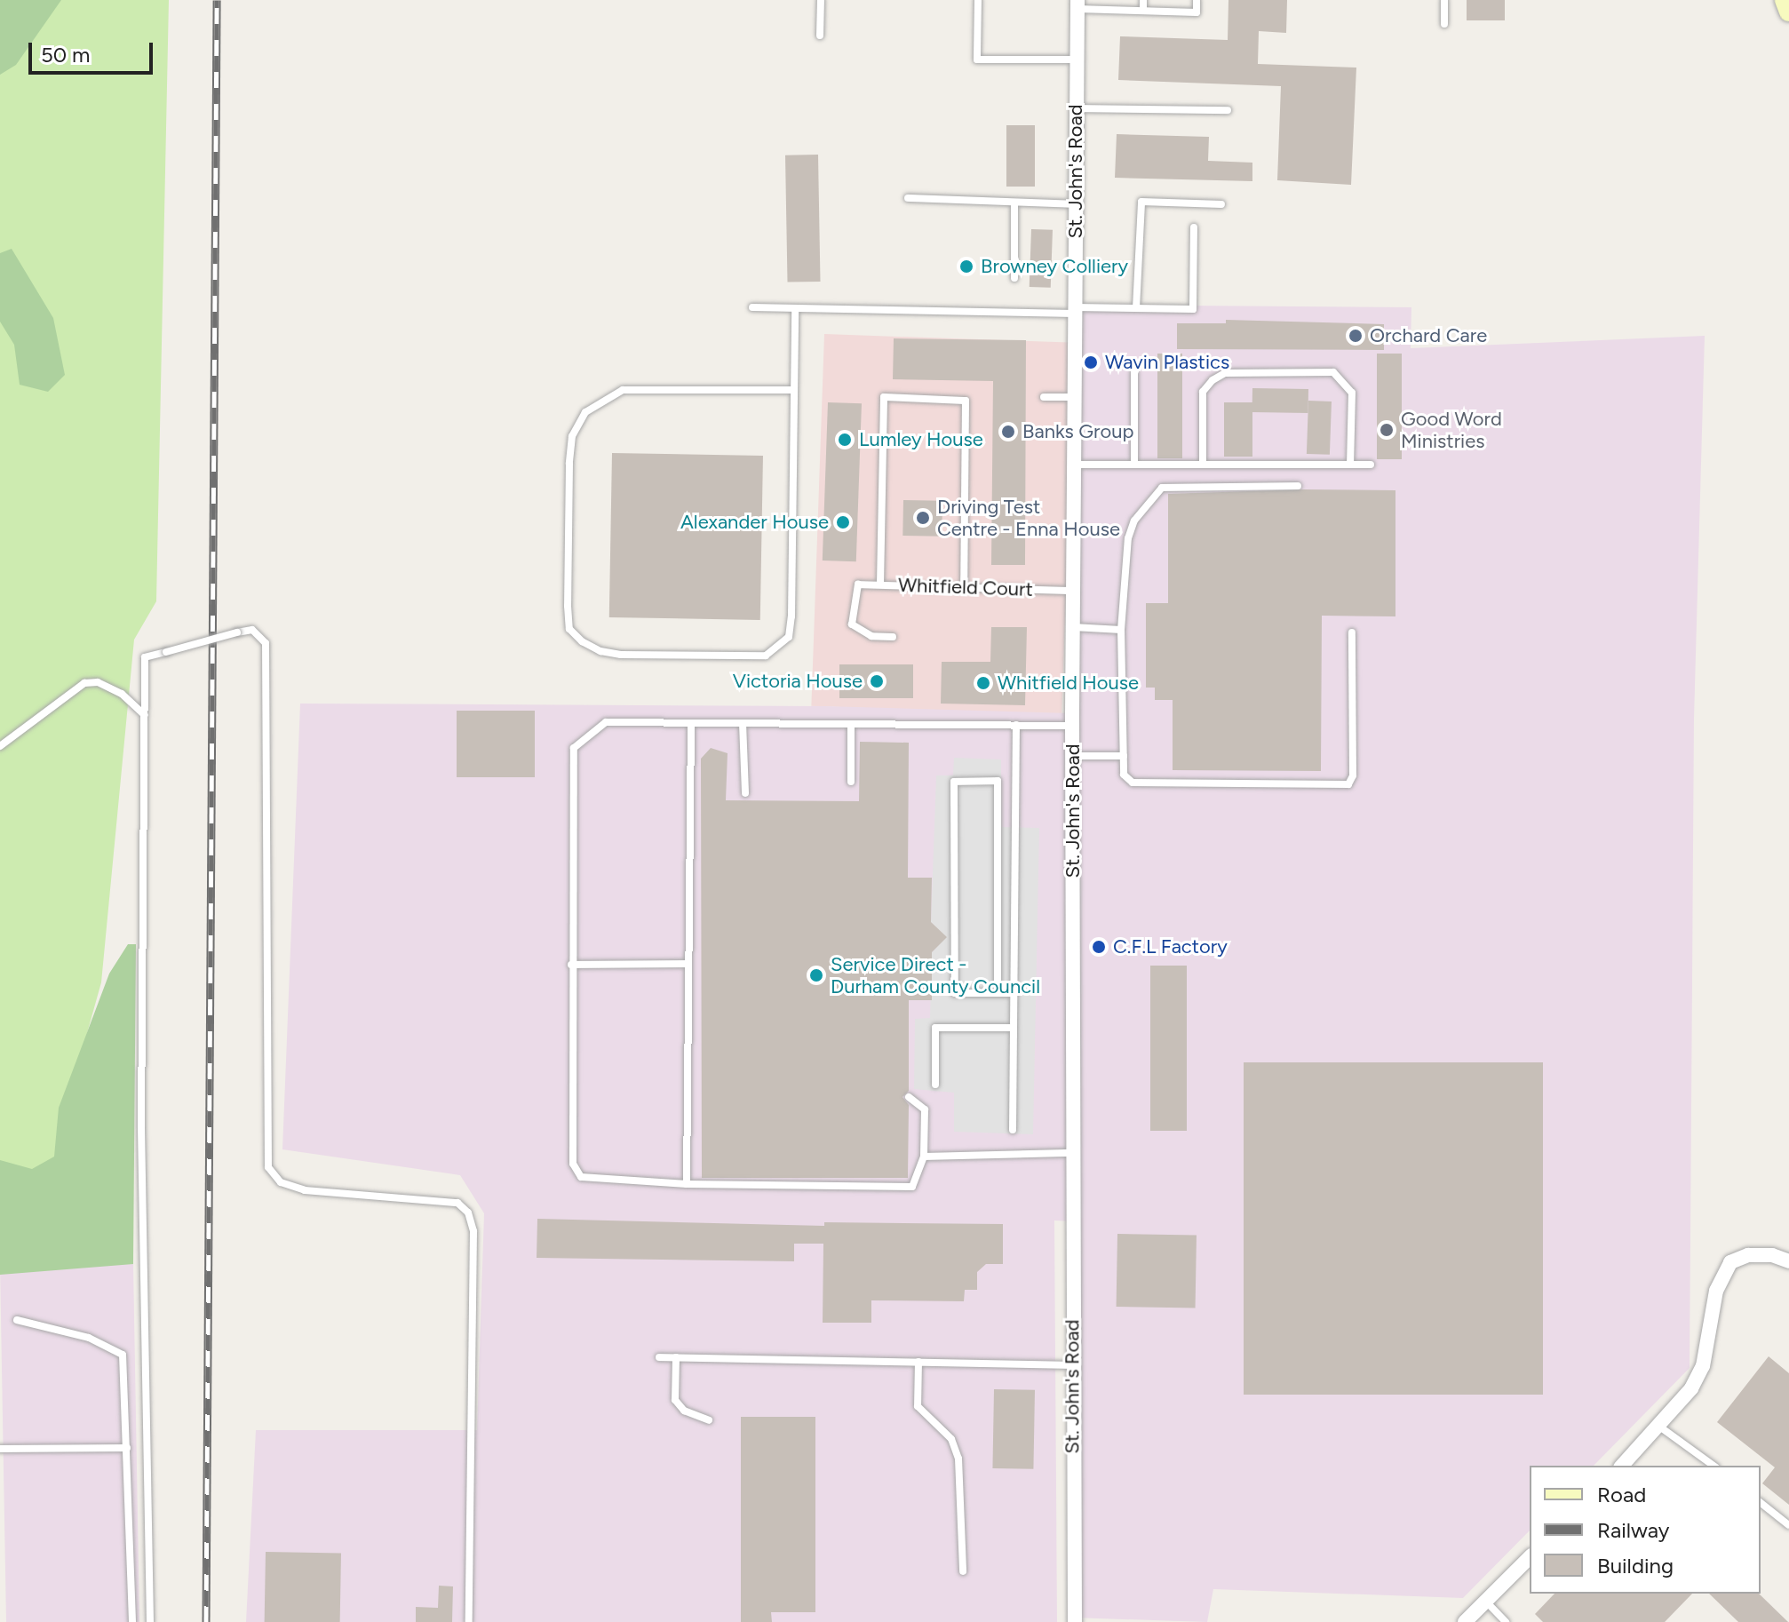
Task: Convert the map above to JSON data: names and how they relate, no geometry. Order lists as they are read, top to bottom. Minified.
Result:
{"streets":{"street":["St. John's Road"],"lane":["Whitfield Court"]},"crossings":[["St. John's Road","Whitfield Court"]],"places":["Browney Colliery","Orchard Care","Wavin Plastics","Good Word Ministries","Banks Group","Lumley House","Driving Test Centre - Enna House","Alexander House","Victoria House","Whitfield House","C.F.L Factory","Service Direct - Durham County Council"],"legend":["Road","Railway","Building"],"scale_bar":"50 m"}
